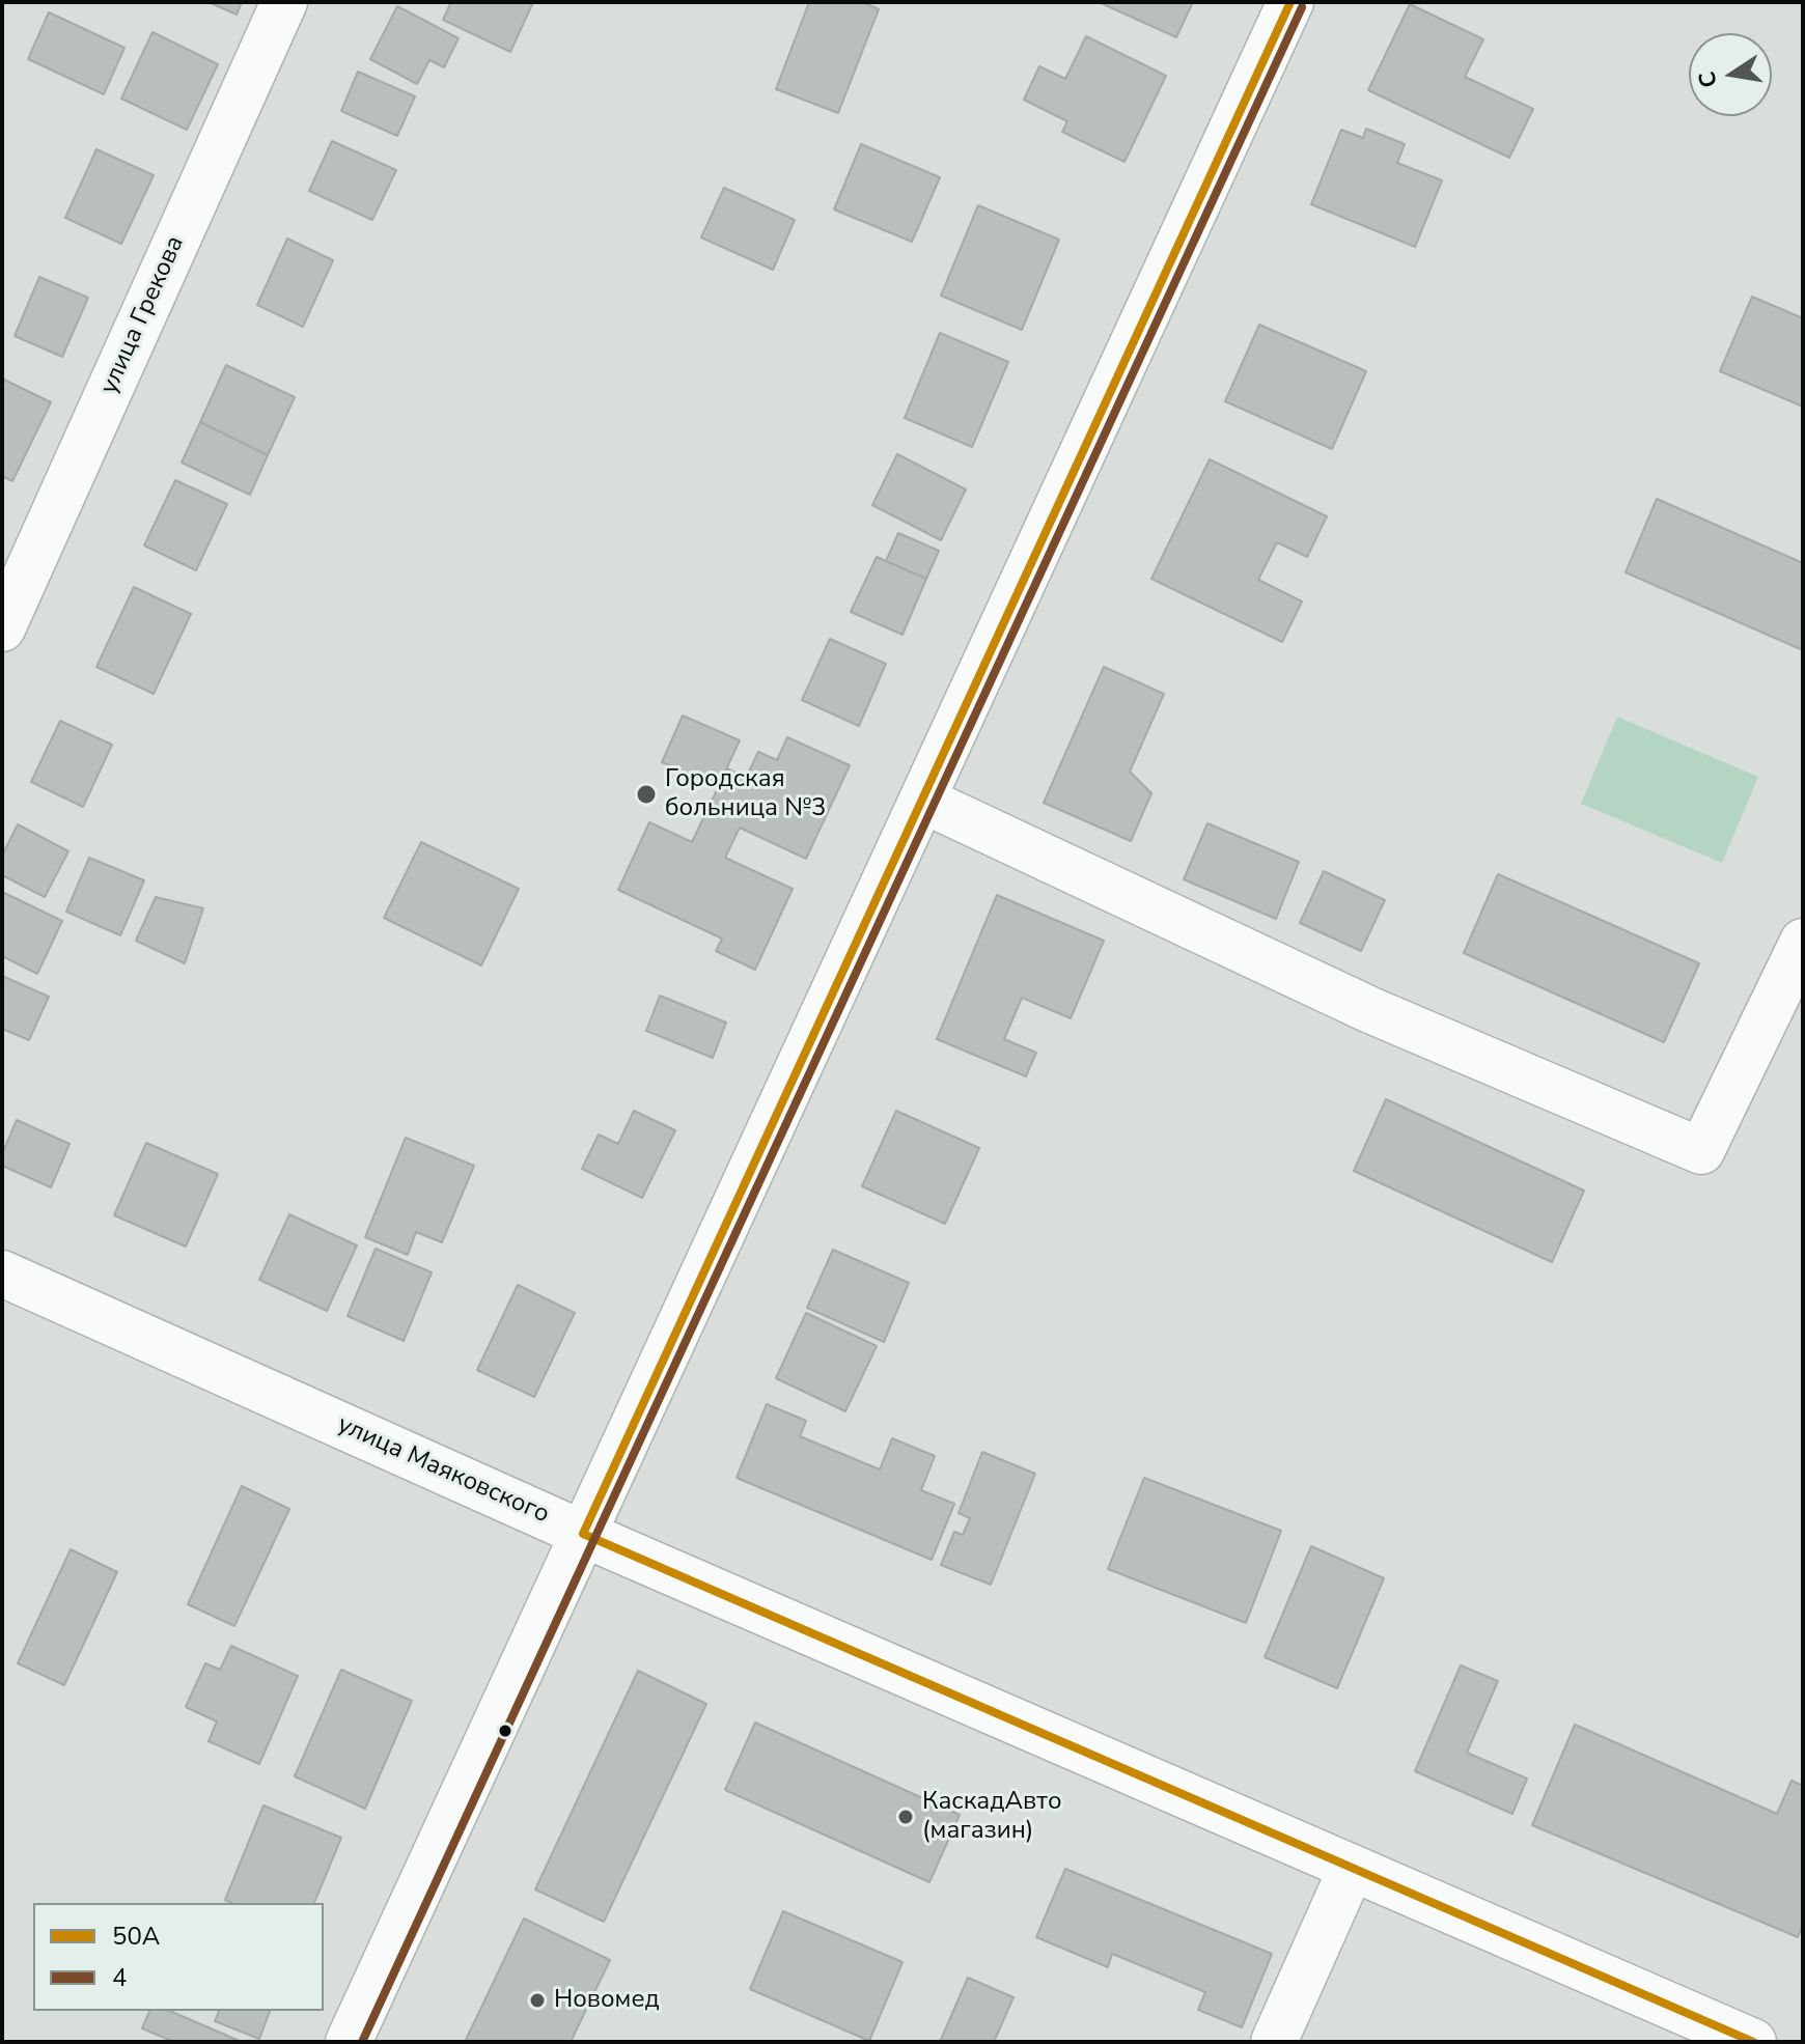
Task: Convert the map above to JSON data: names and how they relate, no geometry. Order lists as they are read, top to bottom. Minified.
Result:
{"streets":{"street":["улица Грекова","улица Маяковского"]},"places":["Городская больница №3","КаскадАвто (магазин)","Новомед"],"lines":["transit line 50А","transit line 4"],"legend":["50А","4"],"north":"left"}
